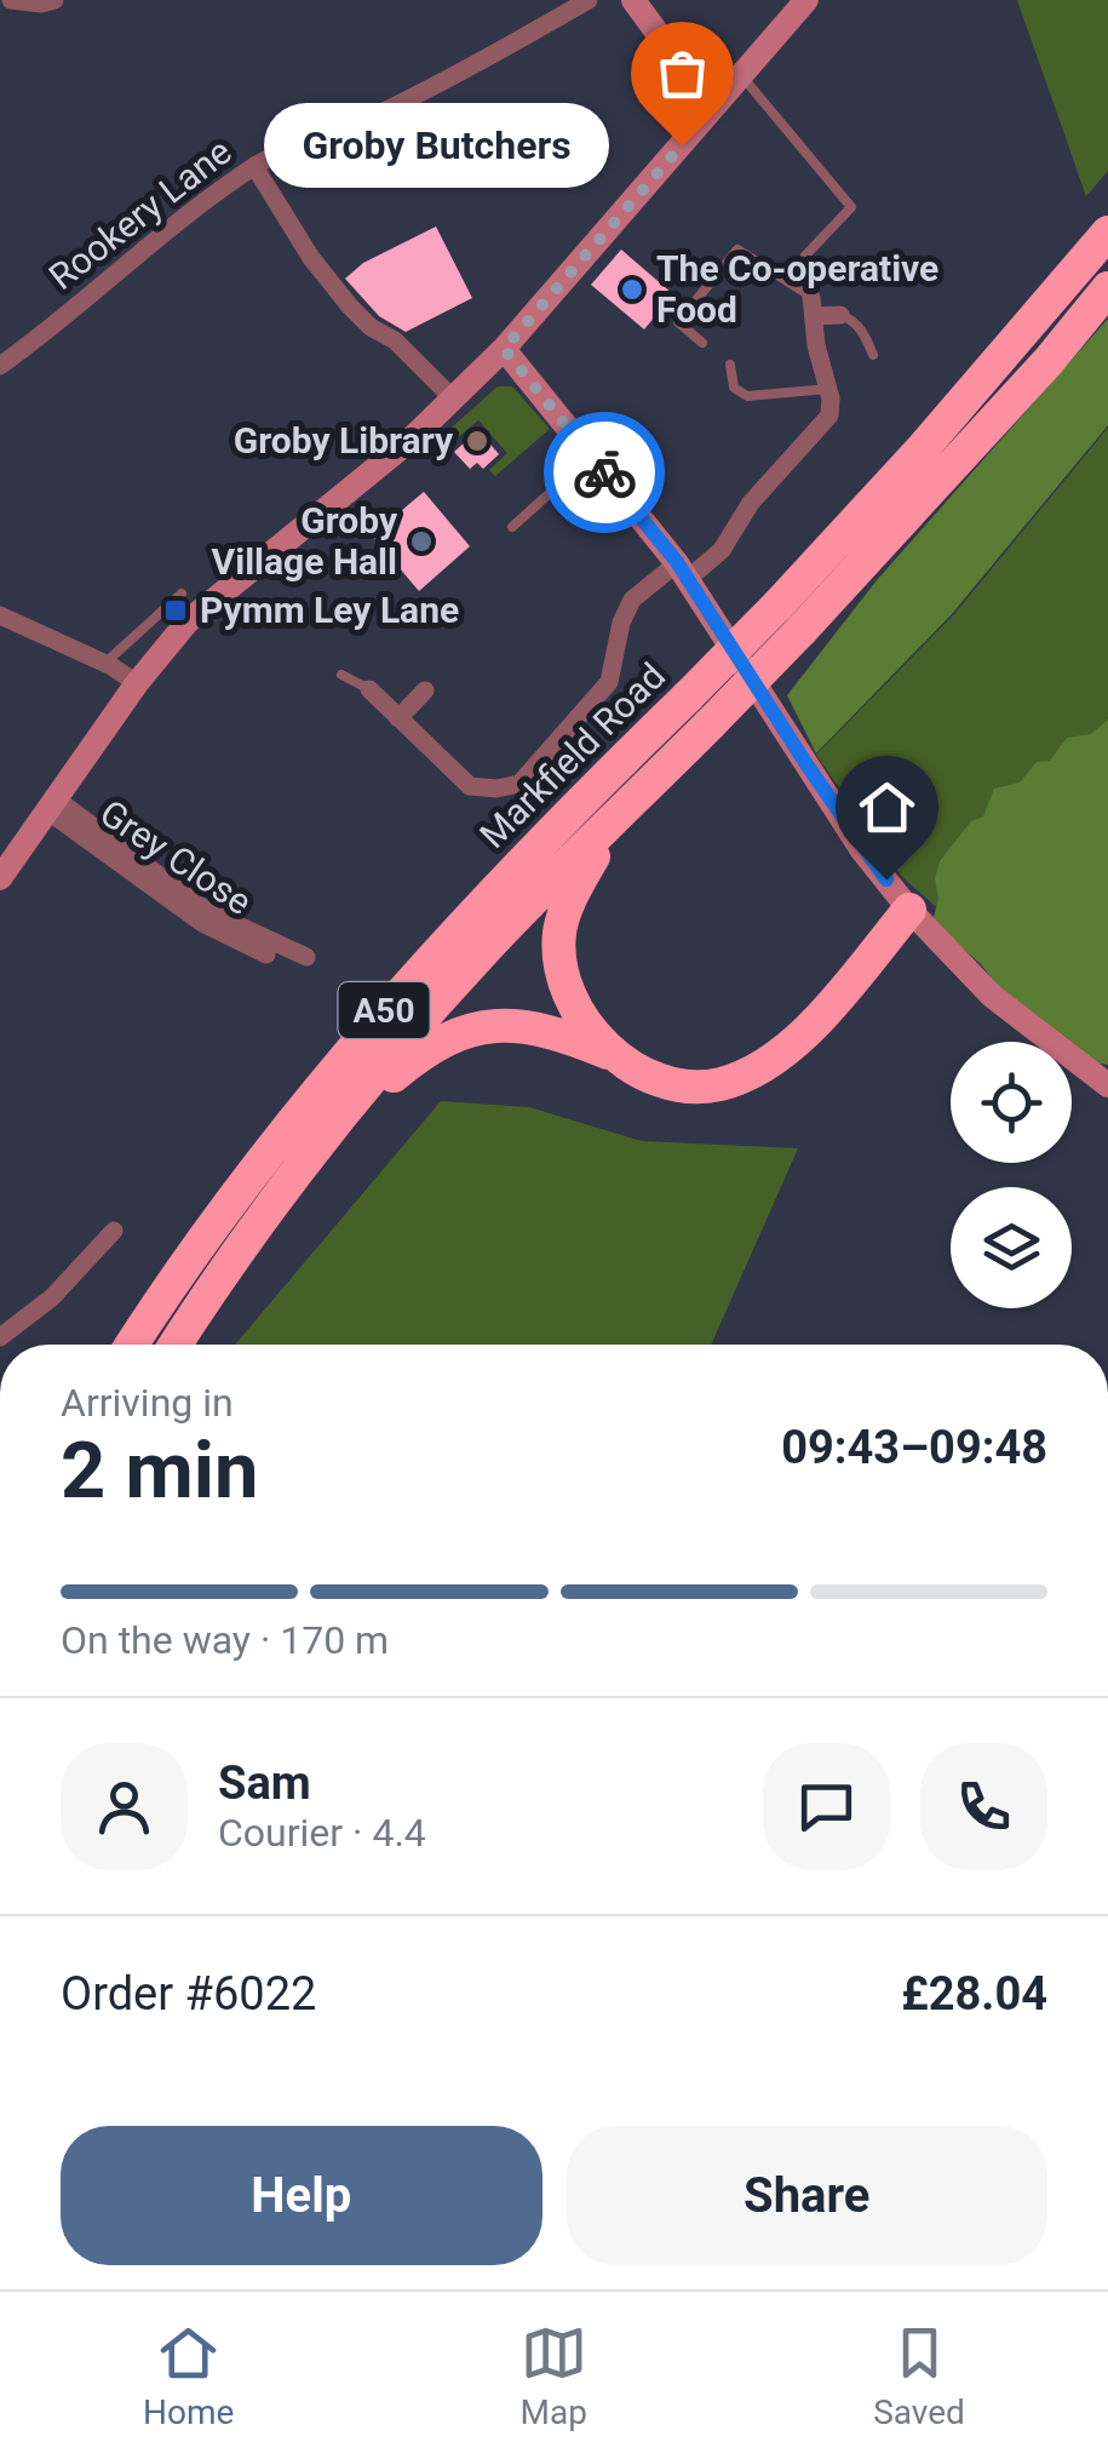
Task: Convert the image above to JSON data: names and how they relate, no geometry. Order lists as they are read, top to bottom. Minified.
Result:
{"streets":{"highway":["Markfield Road","A50"],"street":["Rookery Lane","Grey Close"]},"places":{"other":["Groby Butchers","The Co-operative Food","Groby Library","Groby Village Hall"],"transit":["Pymm Ley Lane"]},"page":{"bubble":"Groby Butchers","heading":["2 min","Arriving in","09:43–09:48"],"panel":["Sam","Courier · 4.4","Order #6022","£28.04"],"bar":"On the way · 170 m","buttons":["Help","Share"],"tabs":["Home","Map","Saved"]}}
